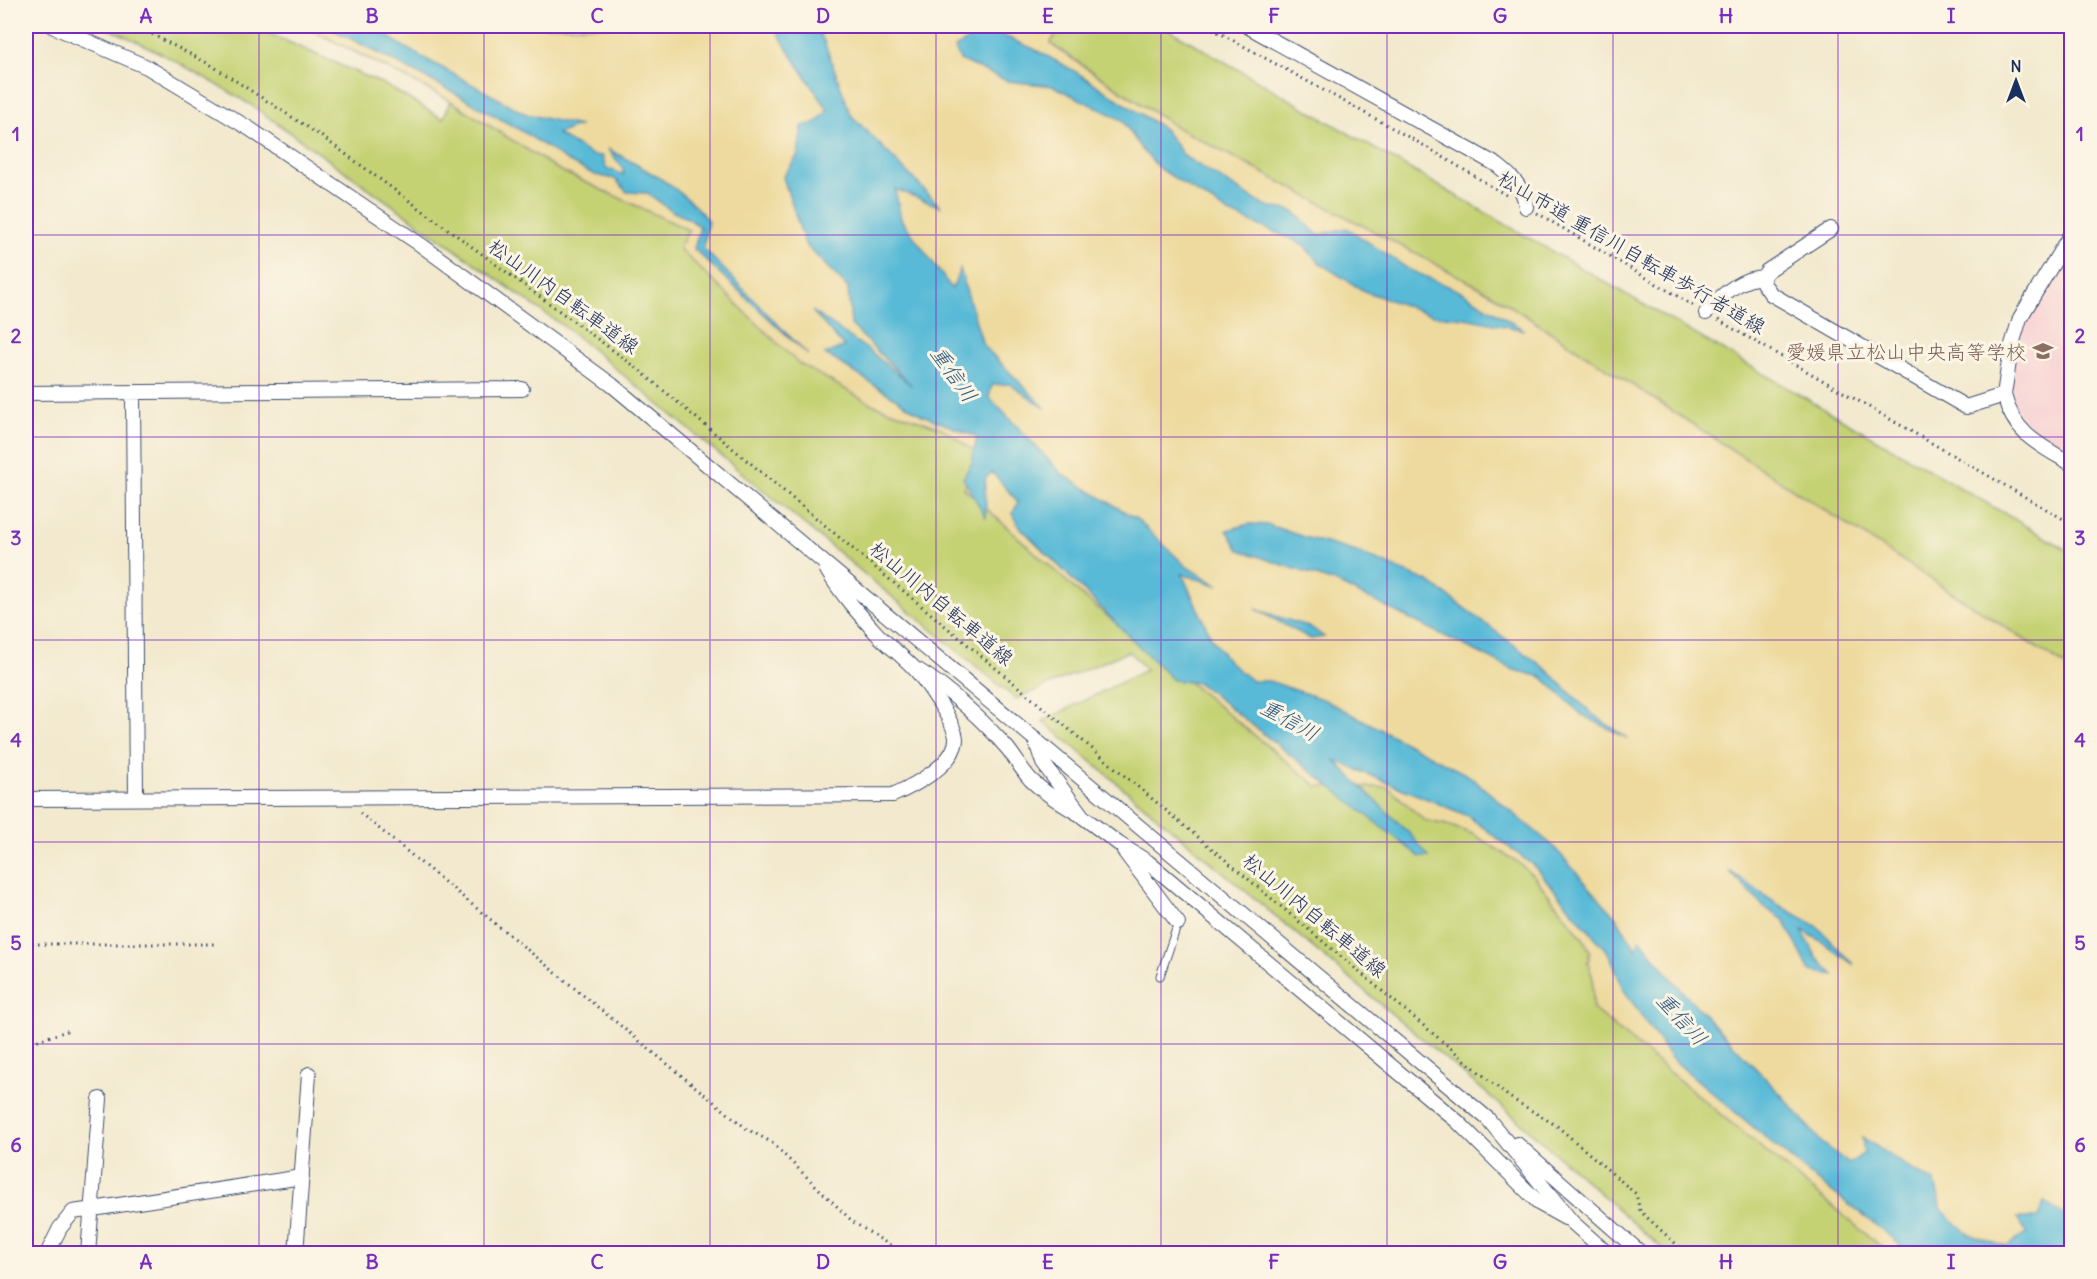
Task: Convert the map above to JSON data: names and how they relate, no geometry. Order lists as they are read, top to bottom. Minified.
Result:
{"streets":{"path":["松山市道 重信川自転車歩行者道線","松山川内自転車道線"]},"water":["重信川"],"places":{"school or university":["愛媛県立松山中央高等学校"]},"north":"top","grid":{"columns":["A","B","C","D","E","F","G","H","I"],"rows":["1","2","3","4","5","6"]}}
